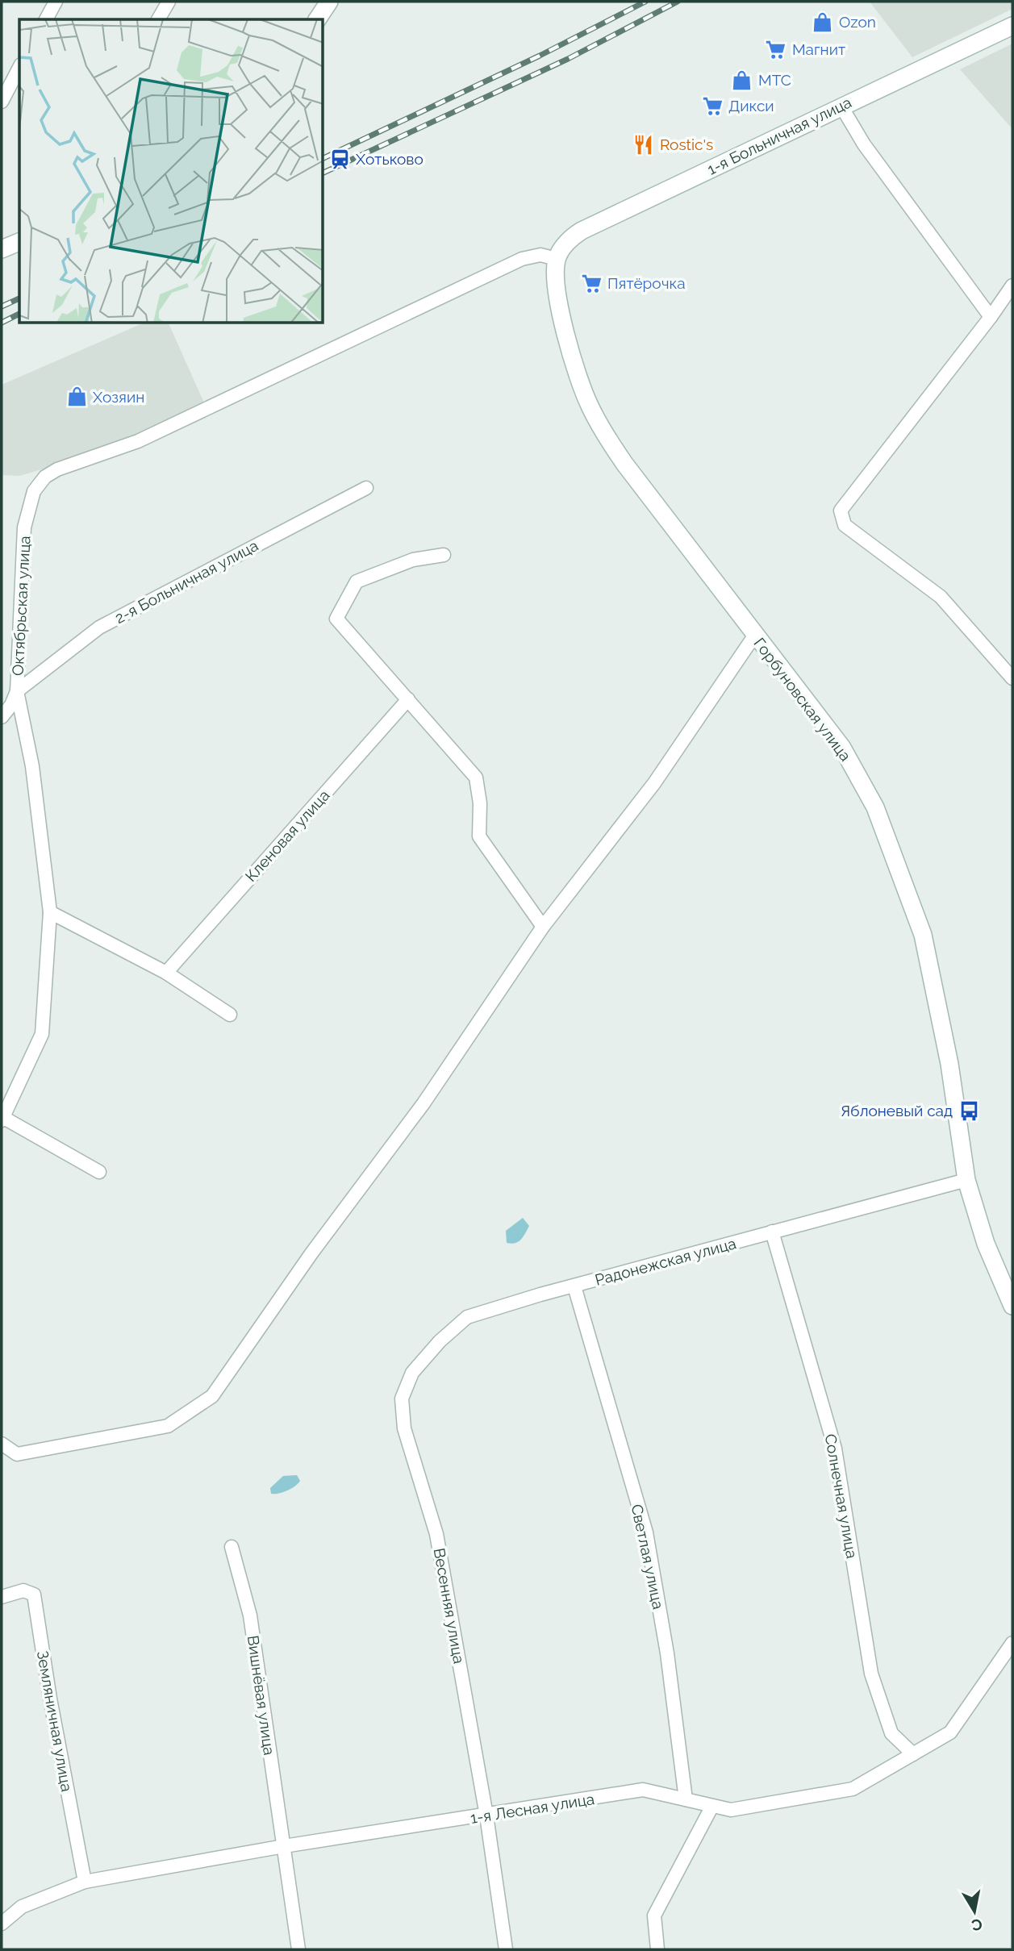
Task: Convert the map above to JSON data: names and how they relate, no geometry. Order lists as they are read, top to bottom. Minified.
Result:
{"streets":{"main road":["1-я Больничная улица","Горбуновская улица"],"street":["2-я Больничная улица","Октябрьская улица","Кленовая улица","Радонежская улица","Солнечная улица","Светлая улица","Весенняя улица","Вишнёвая улица","Земляничная улица","1-я Лесная улица"]},"crossings":[["1-я Больничная улица","Октябрьская улица"],["1-я Больничная улица","Горбуновская улица"],["2-я Больничная улица","Октябрьская улица"],["Октябрьская улица","Горбуновская улица"],["Горбуновская улица","Радонежская улица"],["Радонежская улица","Солнечная улица"],["Радонежская улица","Светлая улица"],["Радонежская улица","Весенняя улица"],["Солнечная улица","1-я Лесная улица"],["Светлая улица","1-я Лесная улица"],["Весенняя улица","1-я Лесная улица"],["Вишнёвая улица","1-я Лесная улица"],["Земляничная улица","1-я Лесная улица"]],"places":{"shop":["Ozon","МТС","Хозяин"],"supermarket":["Магнит","Дикси","Пятёрочка"],"restaurant":["Rostic's"],"station":["Хотьково"],"bus stop":["Яблоневый сад"]},"north":"bottom"}
